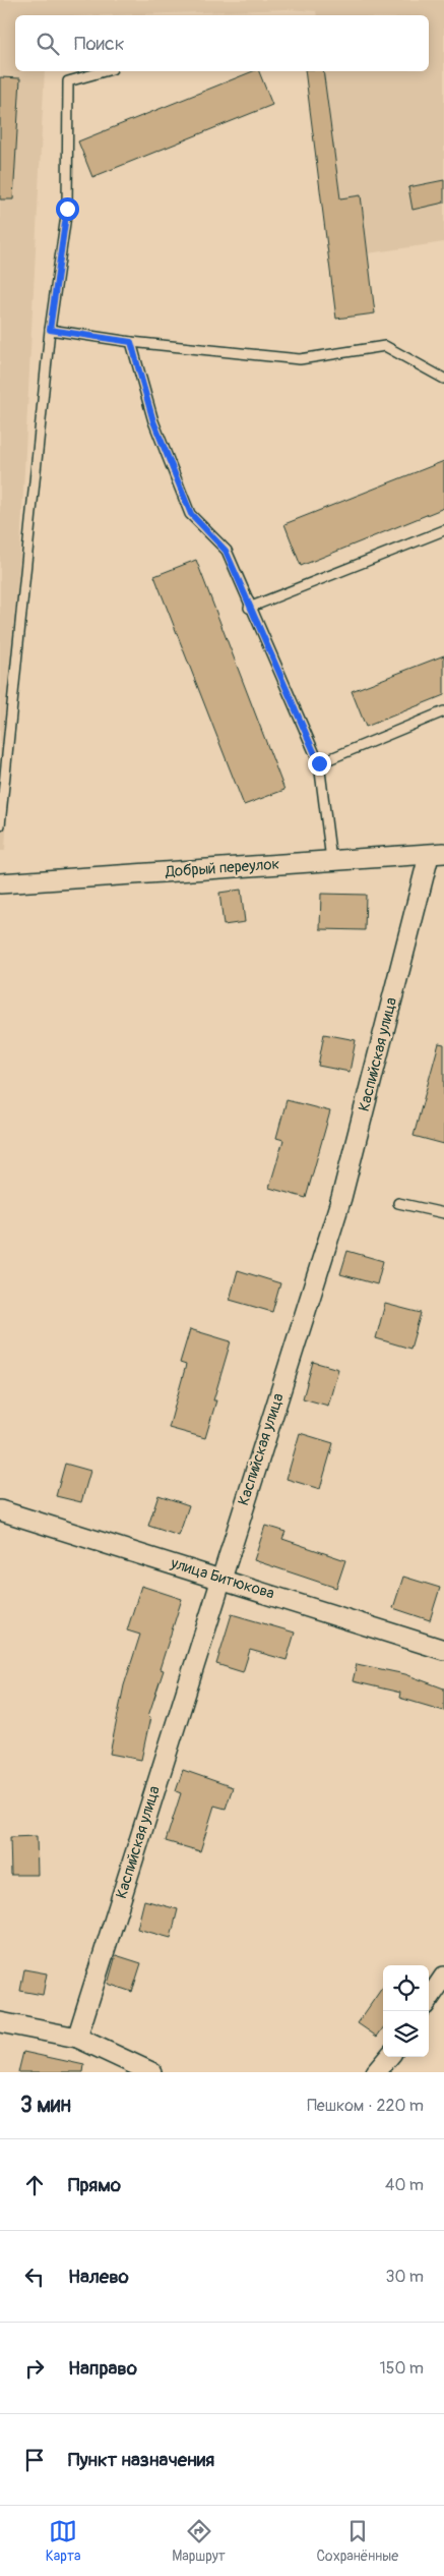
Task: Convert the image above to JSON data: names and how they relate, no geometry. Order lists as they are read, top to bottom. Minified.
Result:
{"streets":{"street":["Добрый переулок","Каспийская улица","улица Битюкова"]},"crossings":[["Добрый переулок","Каспийская улица"],["Каспийская улица","улица Битюкова"]],"page":{"search":"Поиск","heading":["3 мин","Пешком · 220 m"],"list":[["Прямо","40 m"],["Налево","30 m"],["Направо","150 m"],"Пункт назначения"],"nav":["Карта","Маршрут","Сохранённые"]}}
